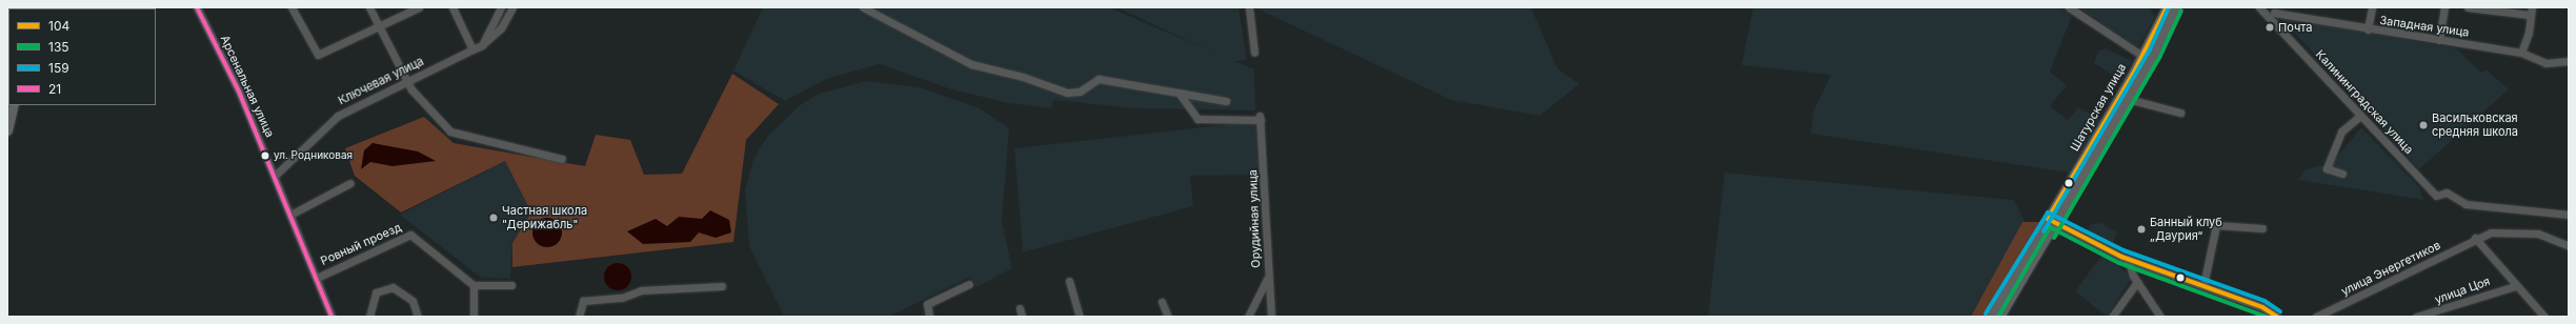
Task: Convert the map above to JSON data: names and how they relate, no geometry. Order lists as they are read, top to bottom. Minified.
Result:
{"streets":{"main road":["Шатурская улица"],"street":["Западная улица","Ключевая улица","Арсенальная улица","Калининградская улица","Орудийная улица","Ровный проезд","улица Энергетиков","улица Цоя"]},"crossings":[["Ключевая улица","Арсенальная улица"],["Арсенальная улица","Ровный проезд"]],"places":["Почта","Васильковская средняя школа","ул. Родниковая","Частная школа \"Дерижабль\"","Банный клуб „Даурия“"],"lines":["transit line 104","transit line 159","transit line 21","transit line 135"],"legend":["104","135","159","21"]}
